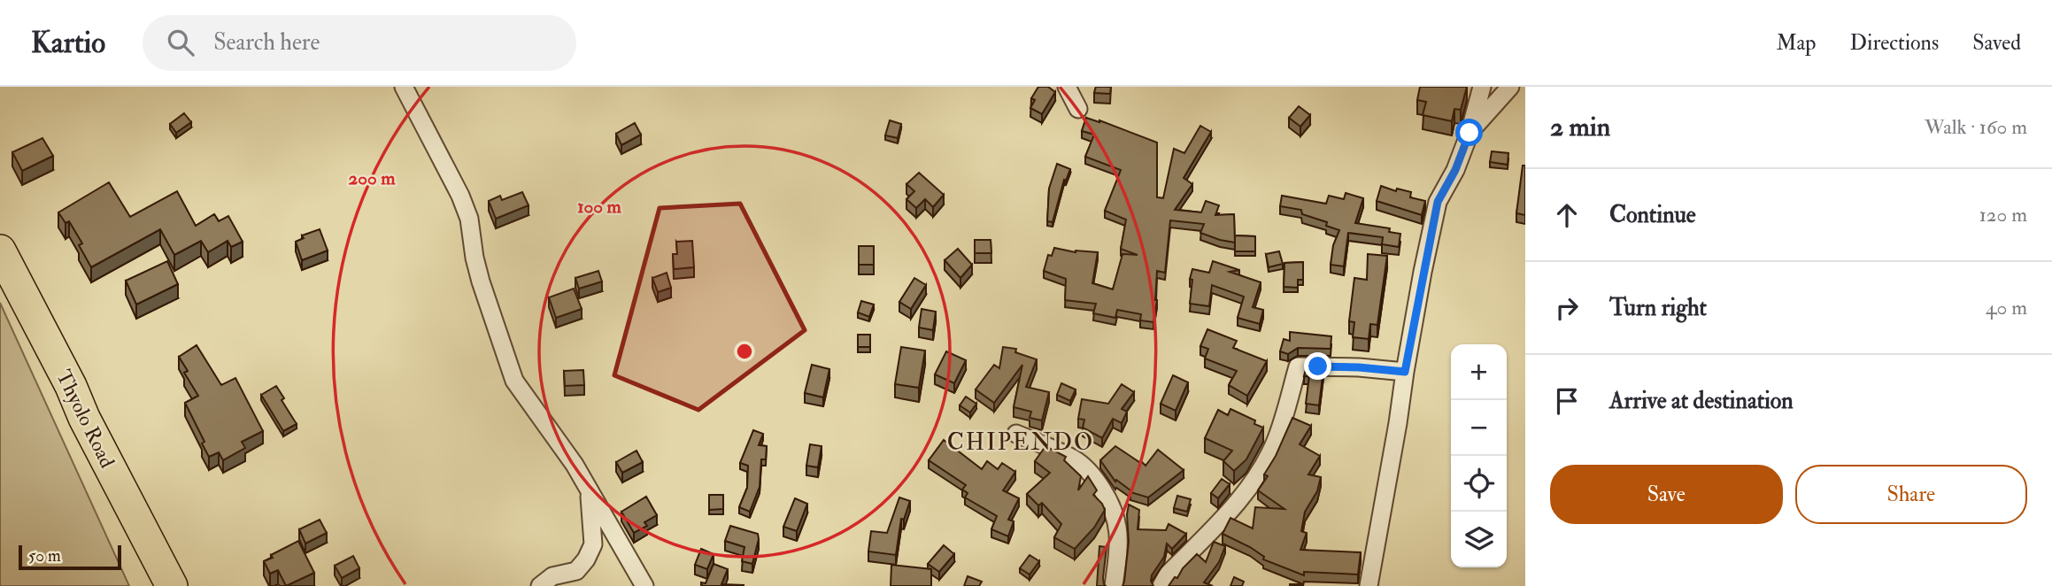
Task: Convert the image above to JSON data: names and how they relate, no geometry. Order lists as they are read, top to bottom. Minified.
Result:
{"streets":{"highway":["Thyolo Road"]},"districts":["CHIPENDO"],"scale_bar":"50 m","page":{"header":"Kartio","search":"Search here","nav":["Map","Directions","Saved"],"heading":["2 min","Walk · 160 m"],"list":[["Continue","120 m"],["Turn right","40 m"],"Arrive at destination"],"map_buttons":["+","−"],"buttons":["Save","Share"],"scale":"50 m"},"rings":["200 m","100 m"]}
